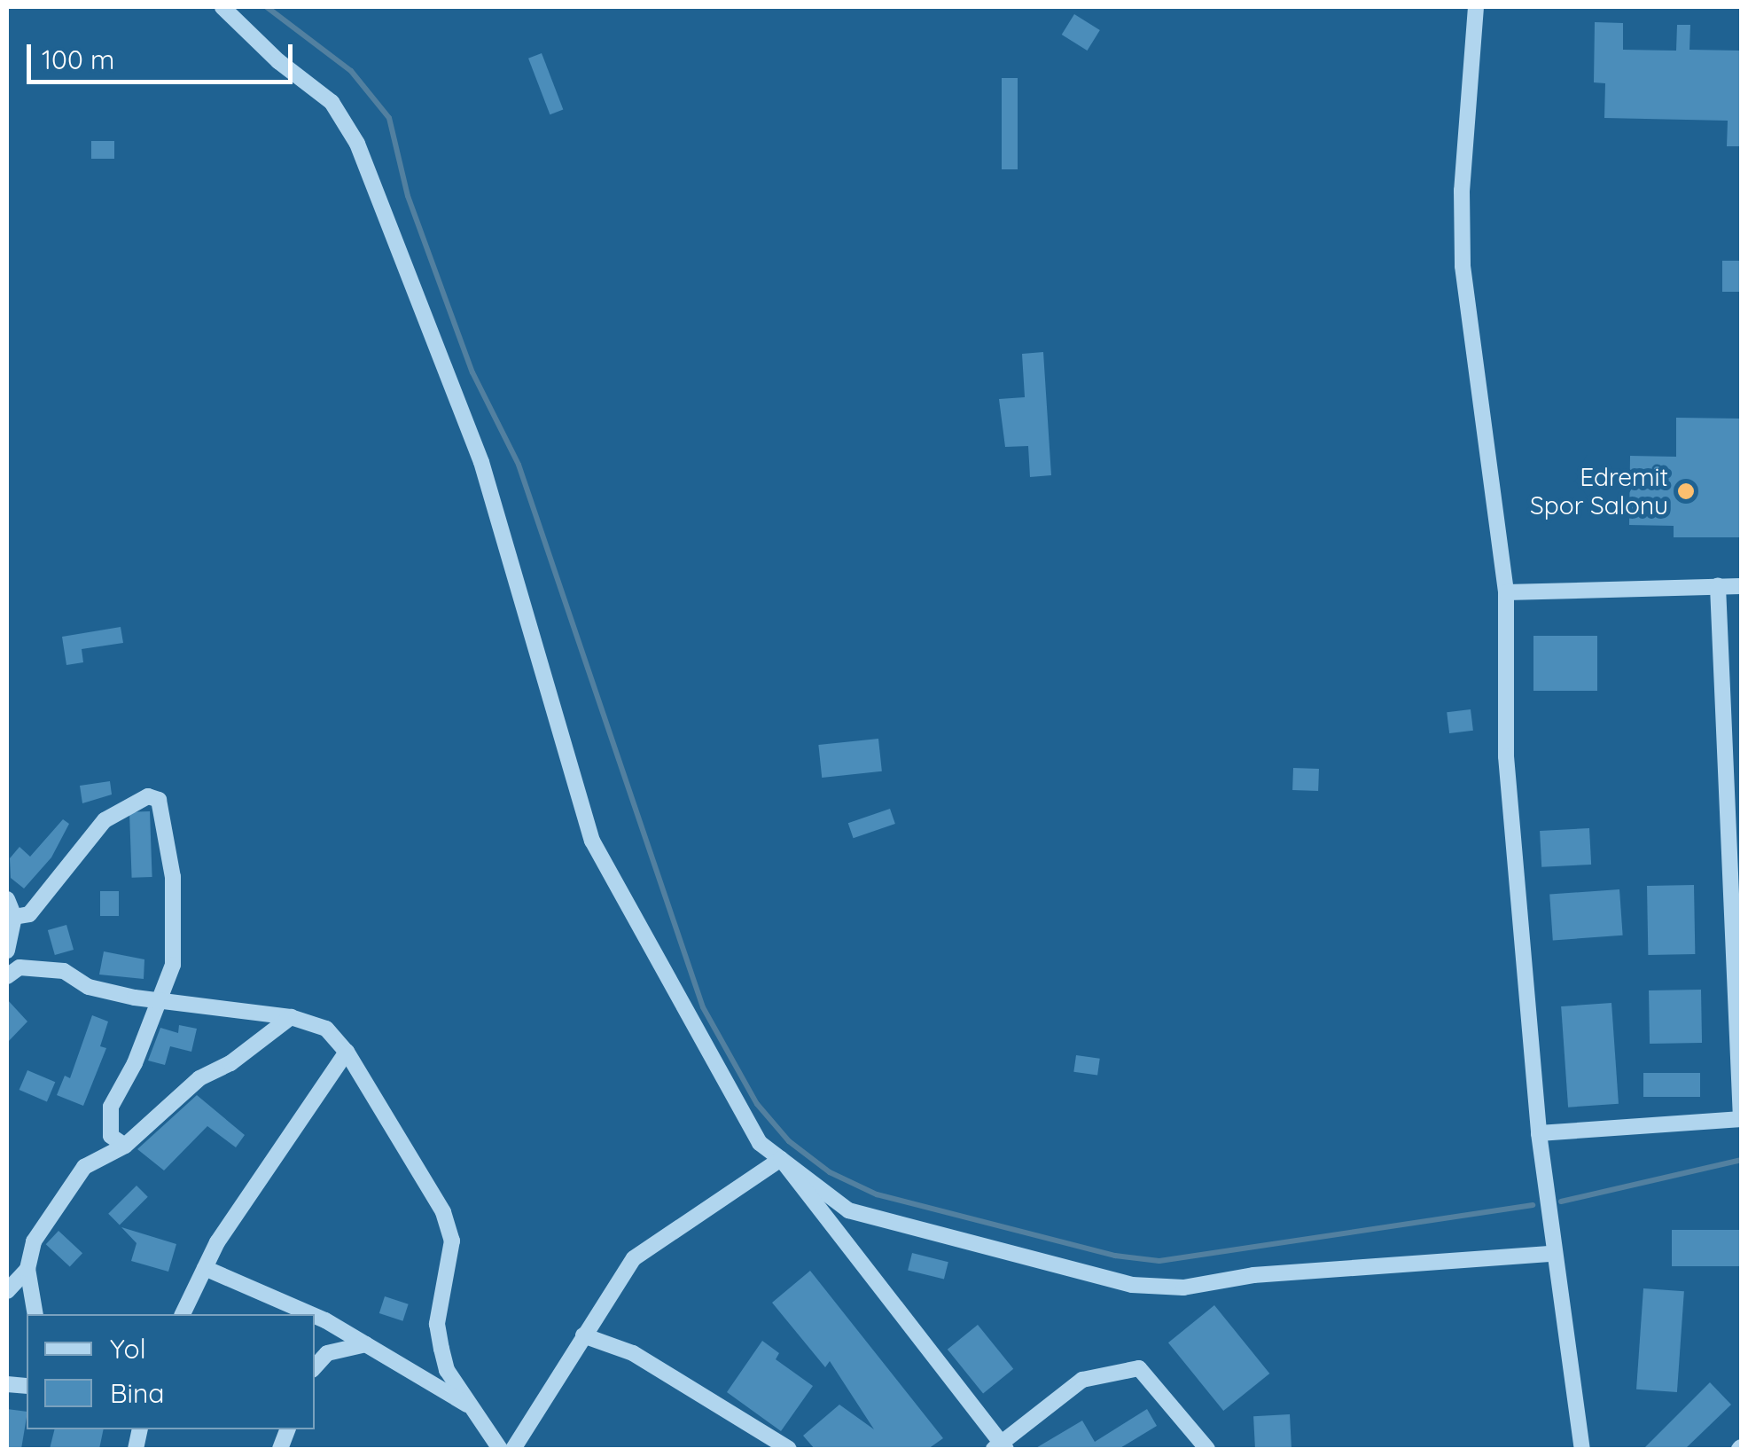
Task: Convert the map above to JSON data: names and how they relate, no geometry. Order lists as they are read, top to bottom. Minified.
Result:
{"places":["Edremit Spor Salonu"],"legend":["Yol","Bina"],"scale_bar":"100 m"}
